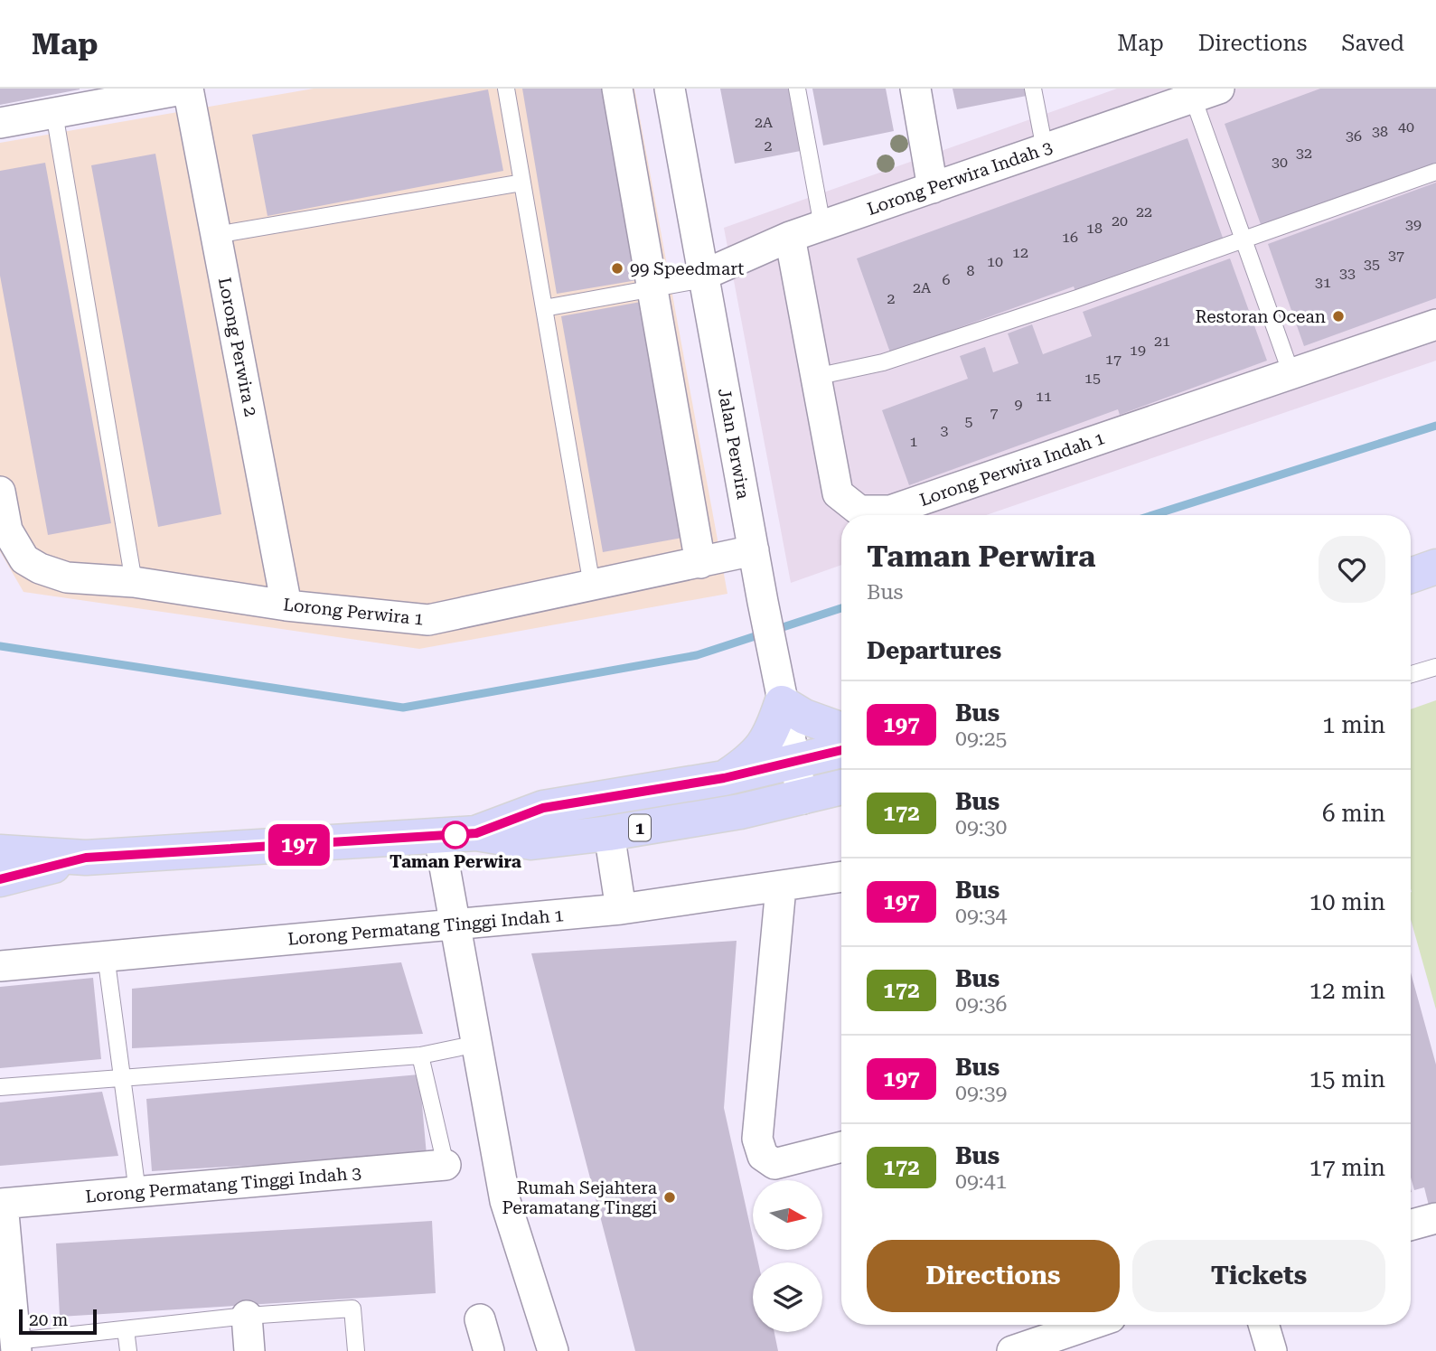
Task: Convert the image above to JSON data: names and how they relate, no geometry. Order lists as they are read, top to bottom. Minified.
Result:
{"streets":{"highway":["1"],"street":["Lorong Perwira Indah 3","Lorong Perwira 2","Jalan Perwira","Lorong Perwira Indah 1","Lorong Perwira 1","Lorong Permatang Tinggi Indah 1","Lorong Permatang Tinggi Indah 3"]},"crossings":[["Lorong Perwira Indah 3","Jalan Perwira"],["Lorong Perwira Indah 3","Lorong Perwira Indah 1"],["Lorong Perwira 2","Lorong Perwira 1"],["Jalan Perwira","Lorong Perwira 1"],["Jalan Perwira","1"]],"places":["99 Speedmart","Restoran Ocean","Taman Perwira","Rumah Sejahtera Peramatang Tinggi"],"lines":["bus line 197"],"house_numbers":["2A","40","38","36","2","32","30","22","20","39","18","16","12","37","10","35","8","33","6","31","2A","2","21","19","17","15","11","9","7","5","3","1"],"scale_bar":"20 m","north":"right","page":{"header":"Map","nav":["Map","Directions","Saved"],"on_map":"197","heading":[["Taman Perwira","Bus"],"Departures"],"list":[{"mark":"197","name":"Bus","note":"09:25","value":"1 min"},{"mark":"172","name":"Bus","note":"09:30","value":"6 min"},{"mark":"197","name":"Bus","note":"09:34","value":"10 min"},{"mark":"172","name":"Bus","note":"09:36","value":"12 min"},{"mark":"197","name":"Bus","note":"09:39","value":"15 min"},{"mark":"172","name":"Bus","note":"09:41","value":"17 min"}],"buttons":["Directions","Tickets"],"scale":"20 m"}}
